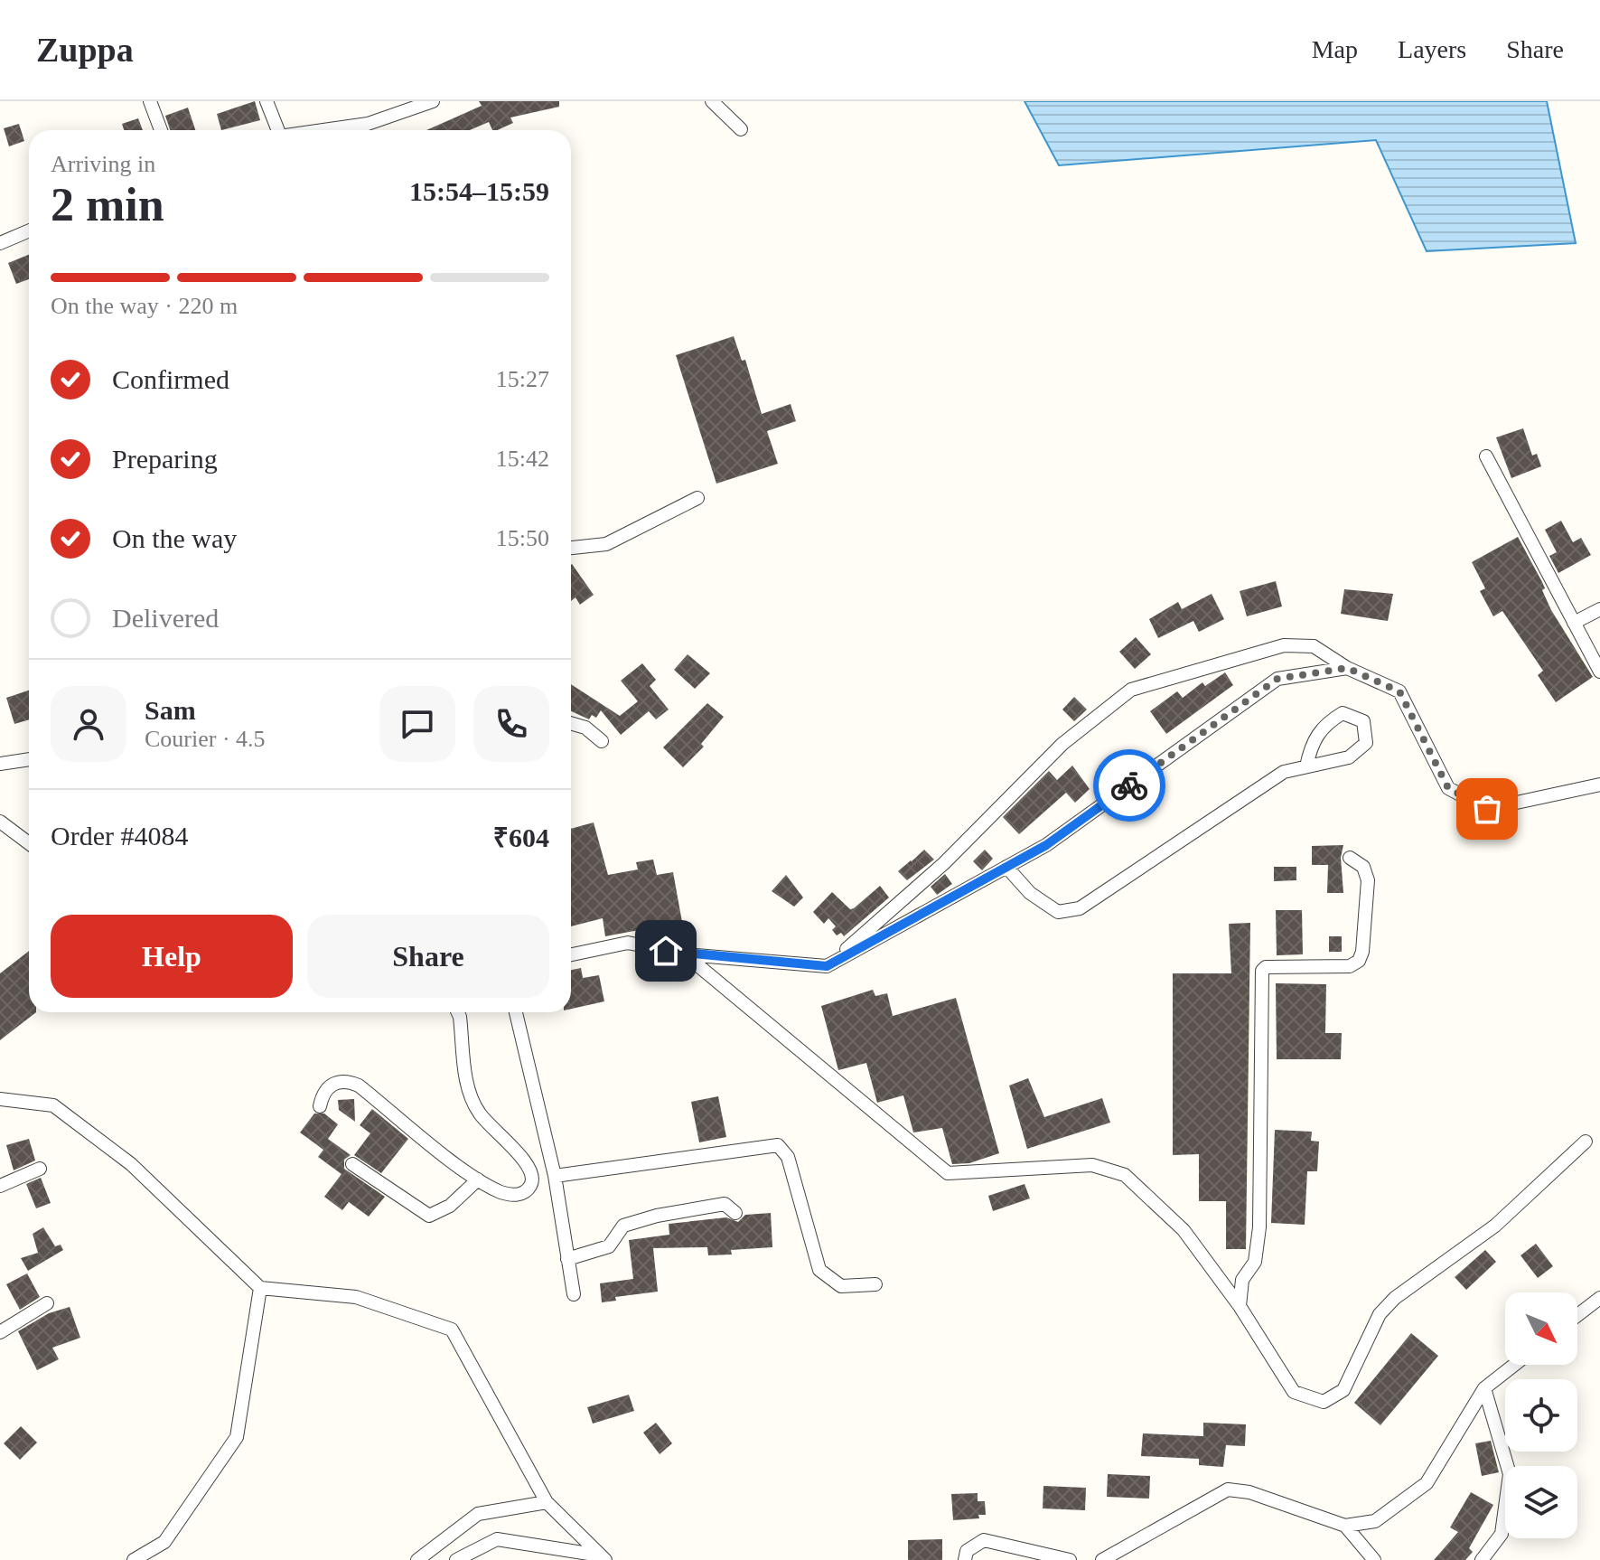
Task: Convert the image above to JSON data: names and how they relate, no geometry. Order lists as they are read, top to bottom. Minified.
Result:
{"north":"bottom right","page":{"header":"Zuppa","nav":["Map","Layers","Share"],"heading":["2 min","Arriving in","15:54–15:59"],"panel":["Sam","Courier · 4.5","Order #4084","₹604"],"bar":"On the way · 220 m","list":[["Confirmed","15:27"],["Preparing","15:42"],["On the way","15:50"],"Delivered"],"buttons":["Help","Share"]}}
